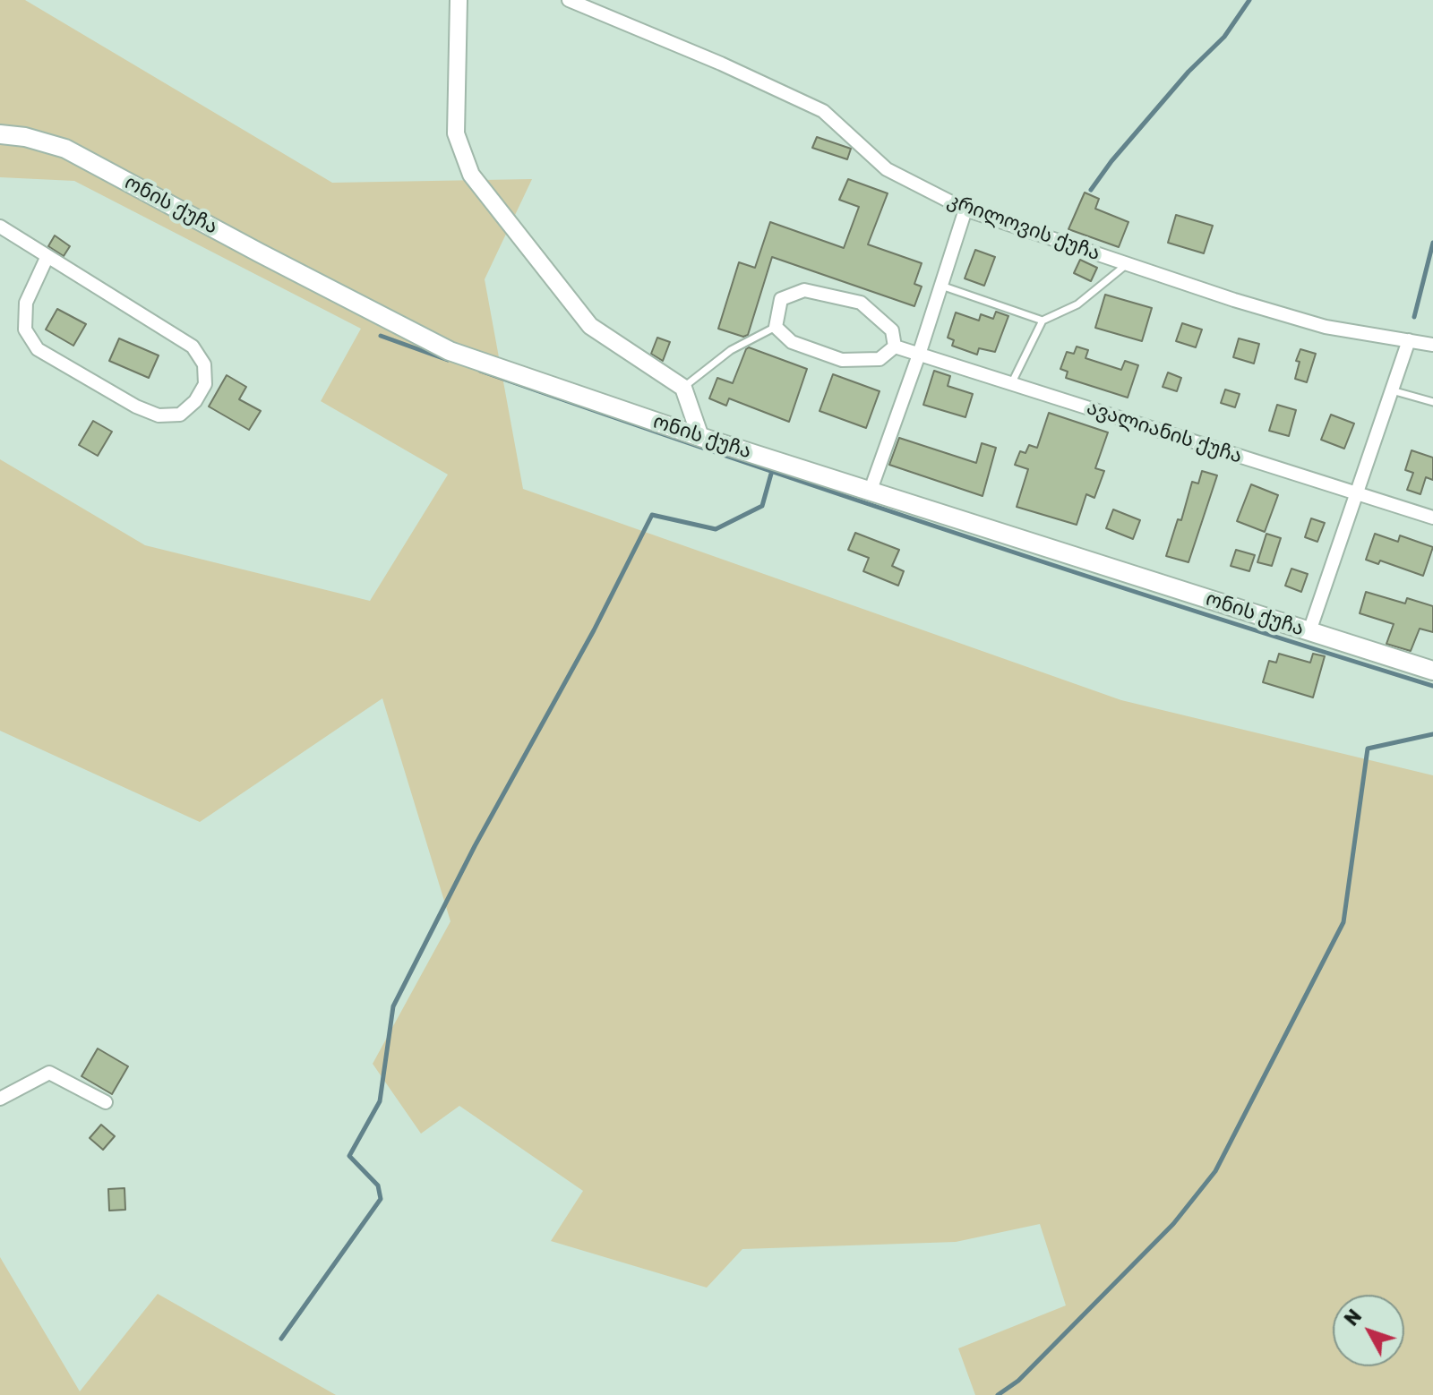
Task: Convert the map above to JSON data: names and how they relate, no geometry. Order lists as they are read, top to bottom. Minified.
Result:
{"streets":{"main road":["ონის ქუჩა"],"street":["კრილოვის ქუჩა","ავალიანის ქუჩა"]},"north":"top left"}
